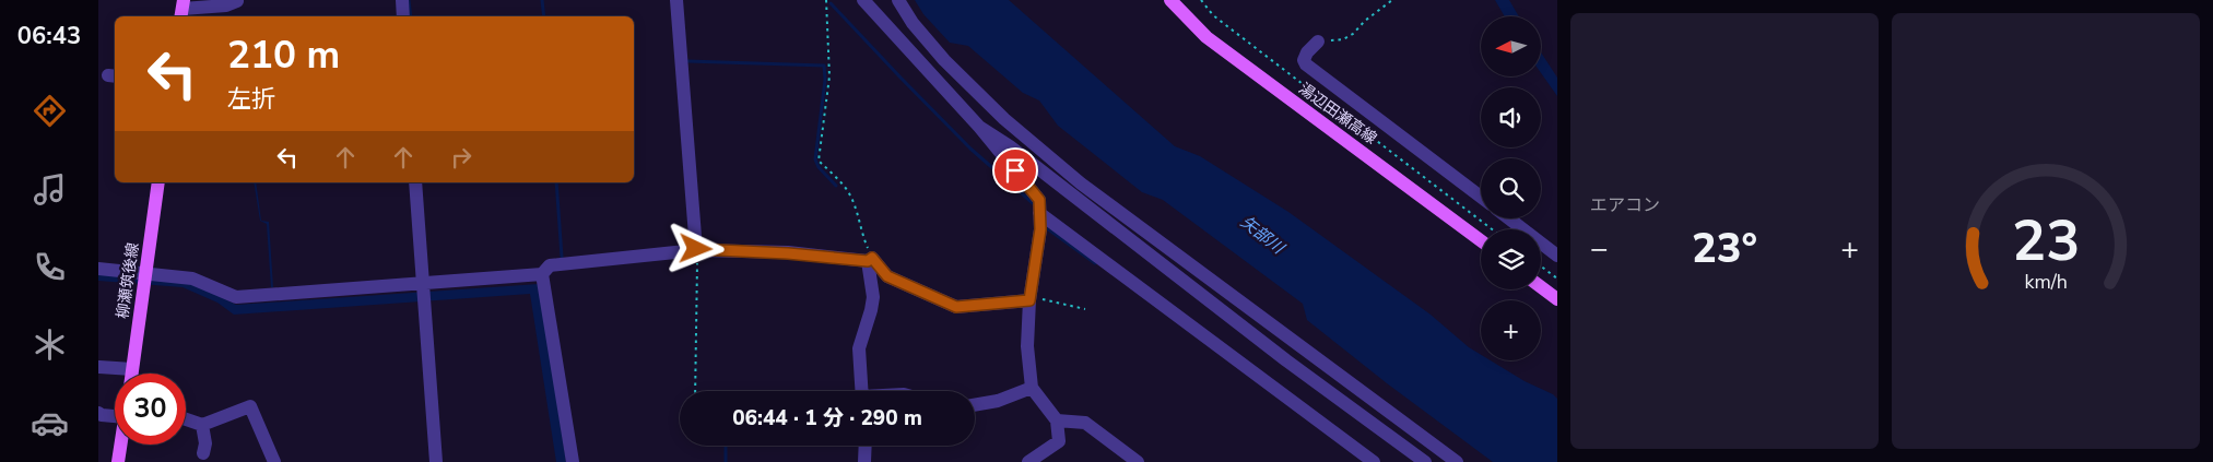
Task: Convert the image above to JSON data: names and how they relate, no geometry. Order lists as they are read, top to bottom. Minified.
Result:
{"streets":{"main road":["湯辺田瀬高線","柳瀬筑後線"]},"water":["矢部川"],"north":"left","page":{"tabs":"06:43","tile":"エアコン","map_buttons":"+","turn":["210 m","左折"],"heat":["−","23°","+"],"limit":"30","trip":"06:44 · 1 分 · 290 m","gauge":["23","km/h"]}}
